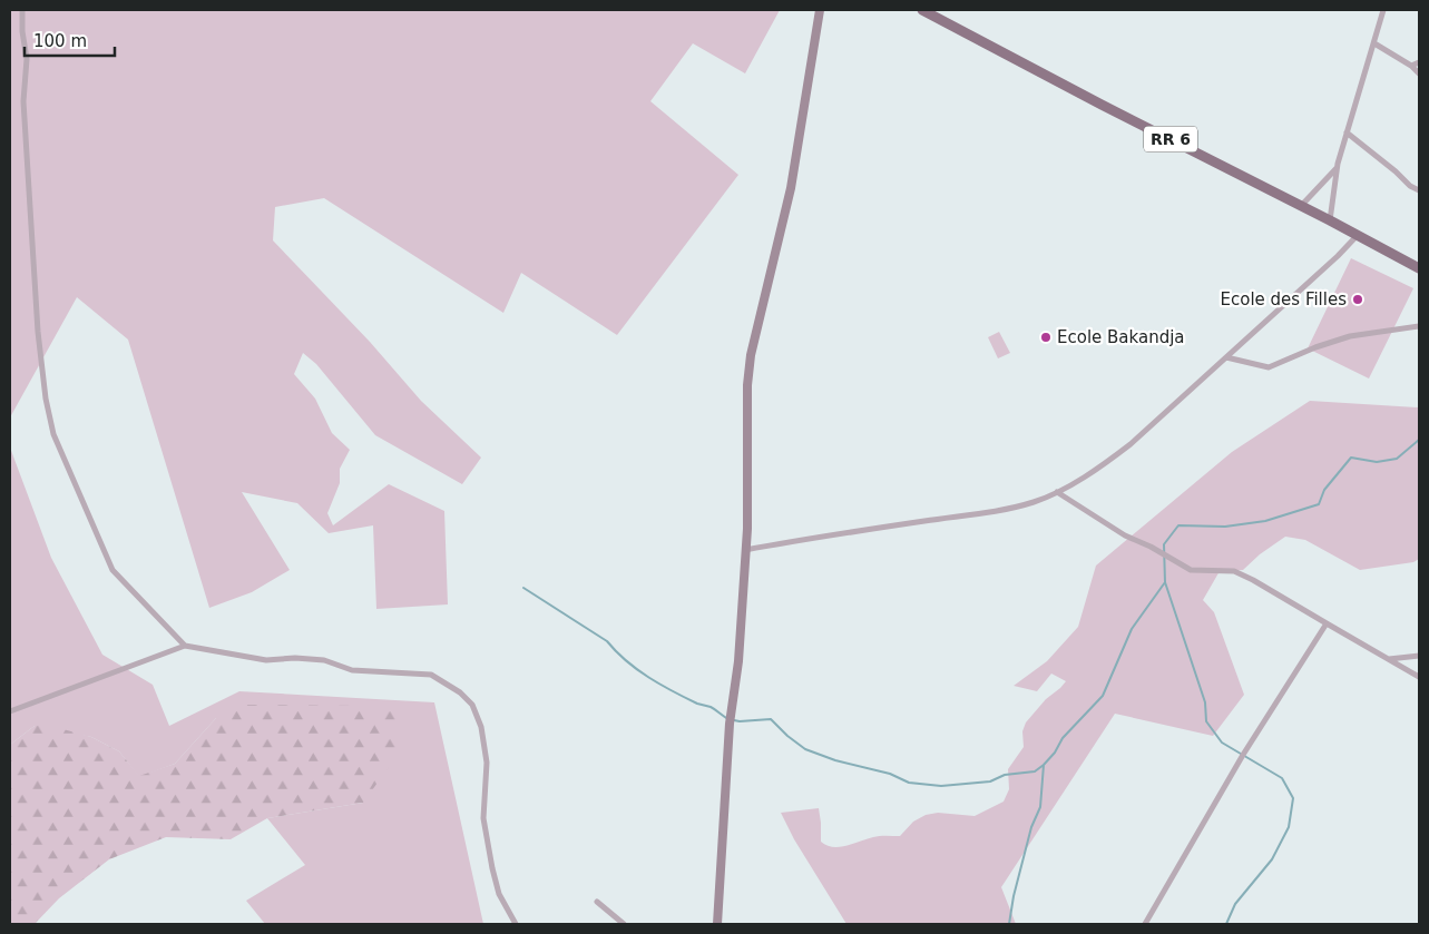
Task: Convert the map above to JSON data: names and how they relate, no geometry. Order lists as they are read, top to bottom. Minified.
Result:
{"streets":{"main road":["RR 6"]},"places":["Ecole des Filles","Ecole Bakandja"],"scale_bar":"100 m"}
